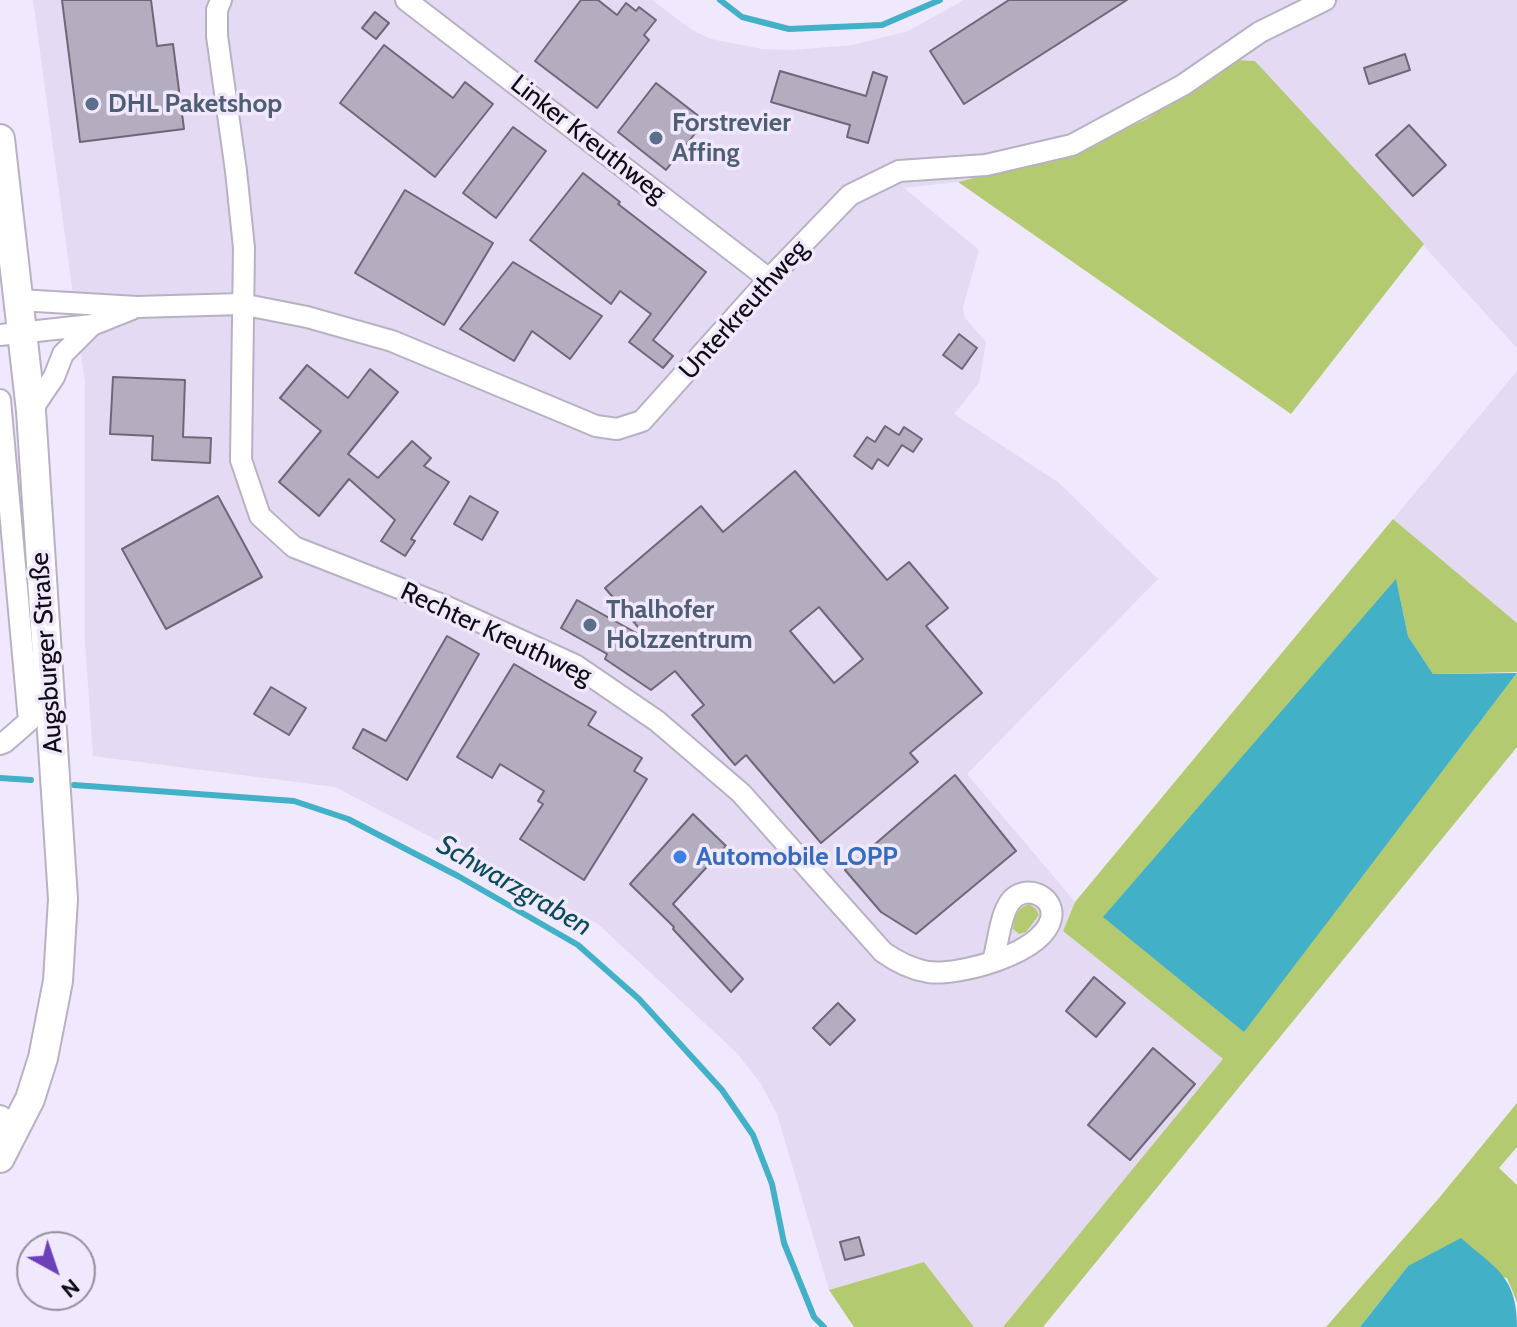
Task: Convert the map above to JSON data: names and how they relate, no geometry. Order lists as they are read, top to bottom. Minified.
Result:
{"streets":{"main road":["Augsburger Straße"],"street":["Linker Kreuthweg","Unterkreuthweg","Rechter Kreuthweg"]},"crossings":[["Linker Kreuthweg","Unterkreuthweg"],["Unterkreuthweg","Rechter Kreuthweg"],["Unterkreuthweg","Augsburger Straße"]],"water":["Schwarzgraben"],"places":["DHL Paketshop","Forstrevier Affing","Thalhofer Holzzentrum","Automobile LOPP"],"north":"bottom right"}
